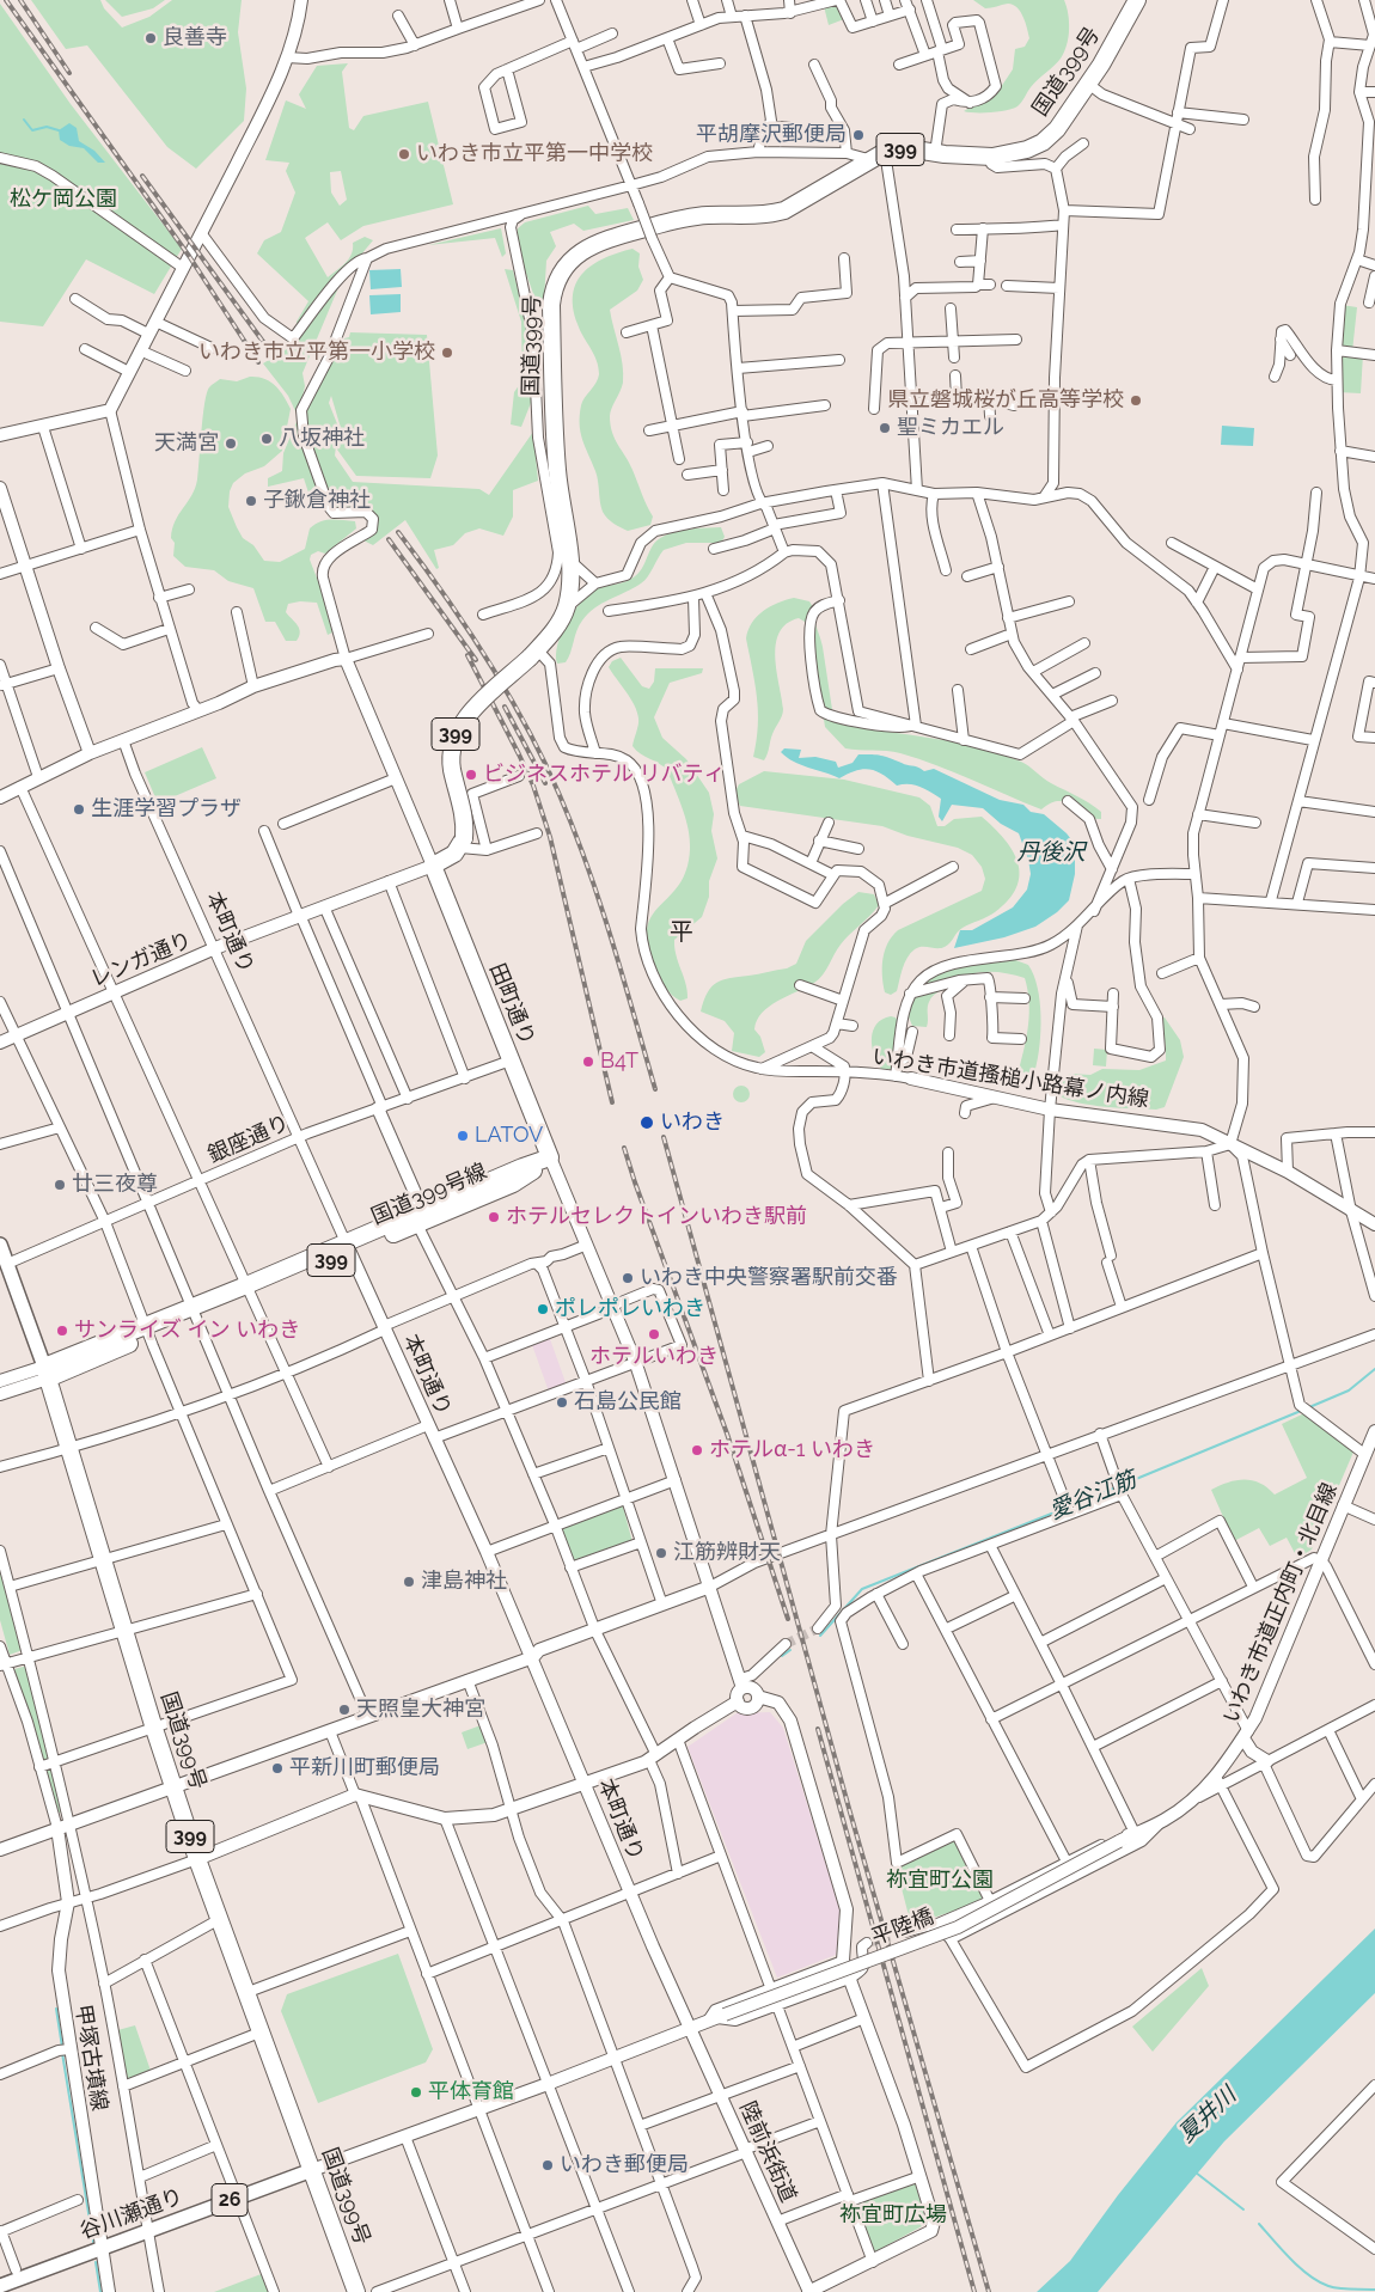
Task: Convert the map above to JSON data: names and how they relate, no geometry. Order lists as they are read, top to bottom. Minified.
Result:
{"streets":{"highway":["国道399号","399","田町通り","国道399号線"],"main road":["26","谷川瀬通り"],"street":["本町通り","レンガ通り","いわき市道搔槌小路幕ノ内線","銀座通り","いわき市道正内町・北目線","平陸橋","甲塚古墳線","陸前浜街道"]},"crossings":[["国道399号","いわき市道搔槌小路幕ノ内線"],["国道399号","国道399号線"],["国道399号","谷川瀬通り"],["本町通り","レンガ通り"],["本町通り","銀座通り"],["本町通り","国道399号線"],["本町通り","陸前浜街道"],["レンガ通り","田町通り"],["田町通り","銀座通り"],["田町通り","国道399号線"],["いわき市道正内町・北目線","平陸橋"],["甲塚古墳線","谷川瀬通り"]],"districts":["平"],"water":["丹後沢","愛谷江筋","夏井川"],"parks":["松ケ岡公園","祢宜町公園","祢宜町広場"],"places":["良善寺","平胡摩沢郵便局","いわき市立平第一中学校","いわき市立平第一小学校","県立磐城桜が丘高等学校","聖ミカエル","八坂神社","天満宮","子鍬倉神社","ビジネスホテル リバティ","生涯学習プラザ","B4T","いわき","LATOV","廿三夜尊","ホテルセレクトインいわき駅前","いわき中央警察署駅前交番","ポレポレいわき","サンライズ イン いわき","ホテルいわき","石島公民館","ホテルα-1 いわき","江筋辨財天","津島神社","天照皇大神宮","平新川町郵便局","平体育館","いわき郵便局"]}
